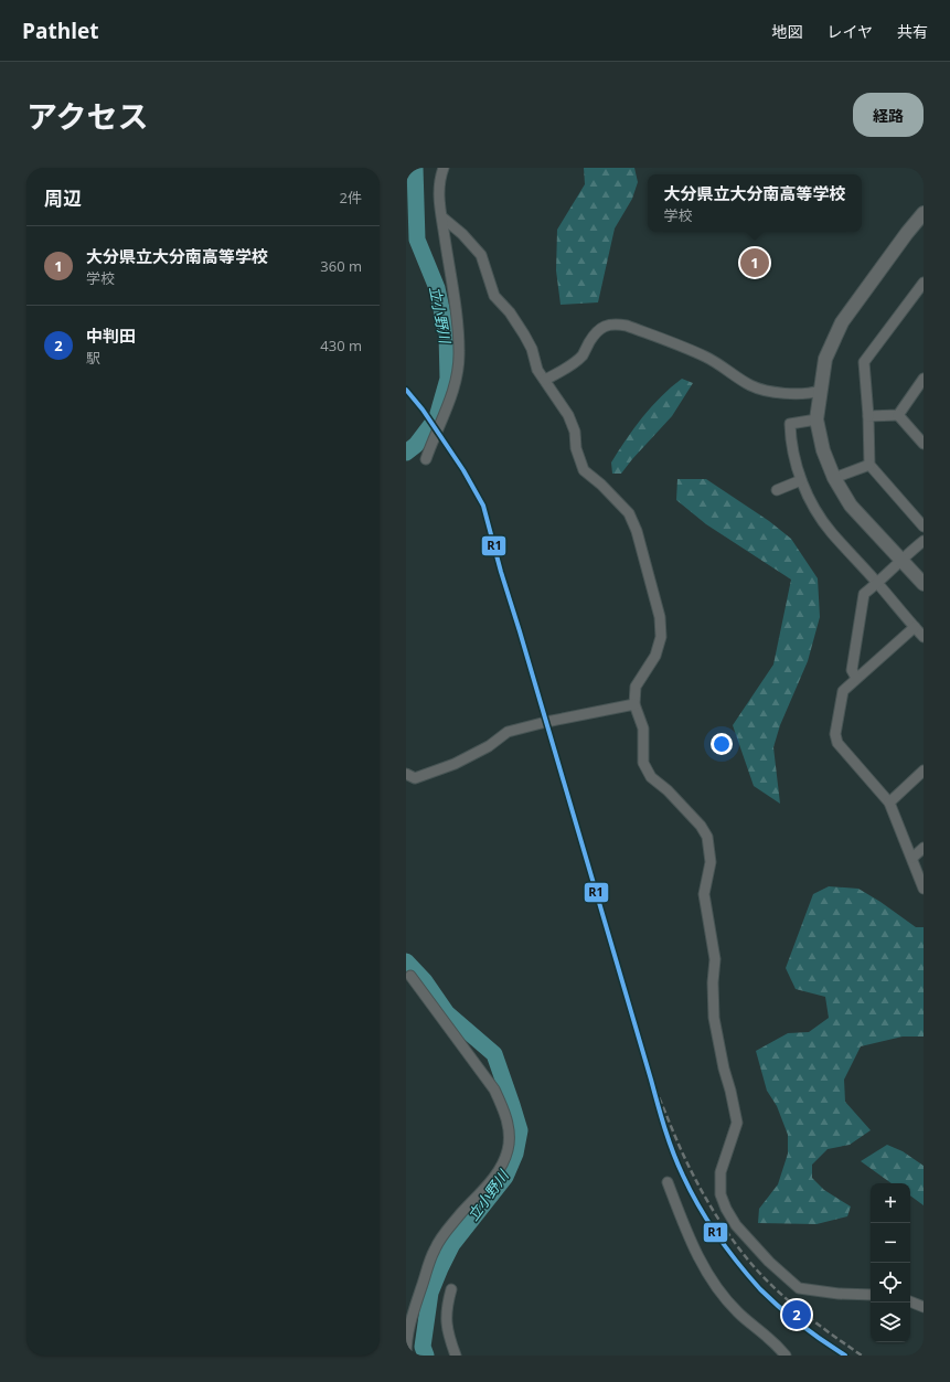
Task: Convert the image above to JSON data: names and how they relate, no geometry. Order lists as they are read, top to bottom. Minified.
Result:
{"water":["立小野川"],"lines":["transit line R1"],"page":{"header":"Pathlet","nav":["地図","レイヤ","共有"],"title":"アクセス","buttons":"経路","heading":["周辺","2件"],"popup":["大分県立大分南高等学校","学校"],"list":[{"mark":"1","name":"大分県立大分南高等学校","note":"学校","value":"360 m"},{"mark":"2","name":"中判田","note":"駅","value":"430 m"}],"pins":["1","2"],"map_buttons":["+","−"]}}
